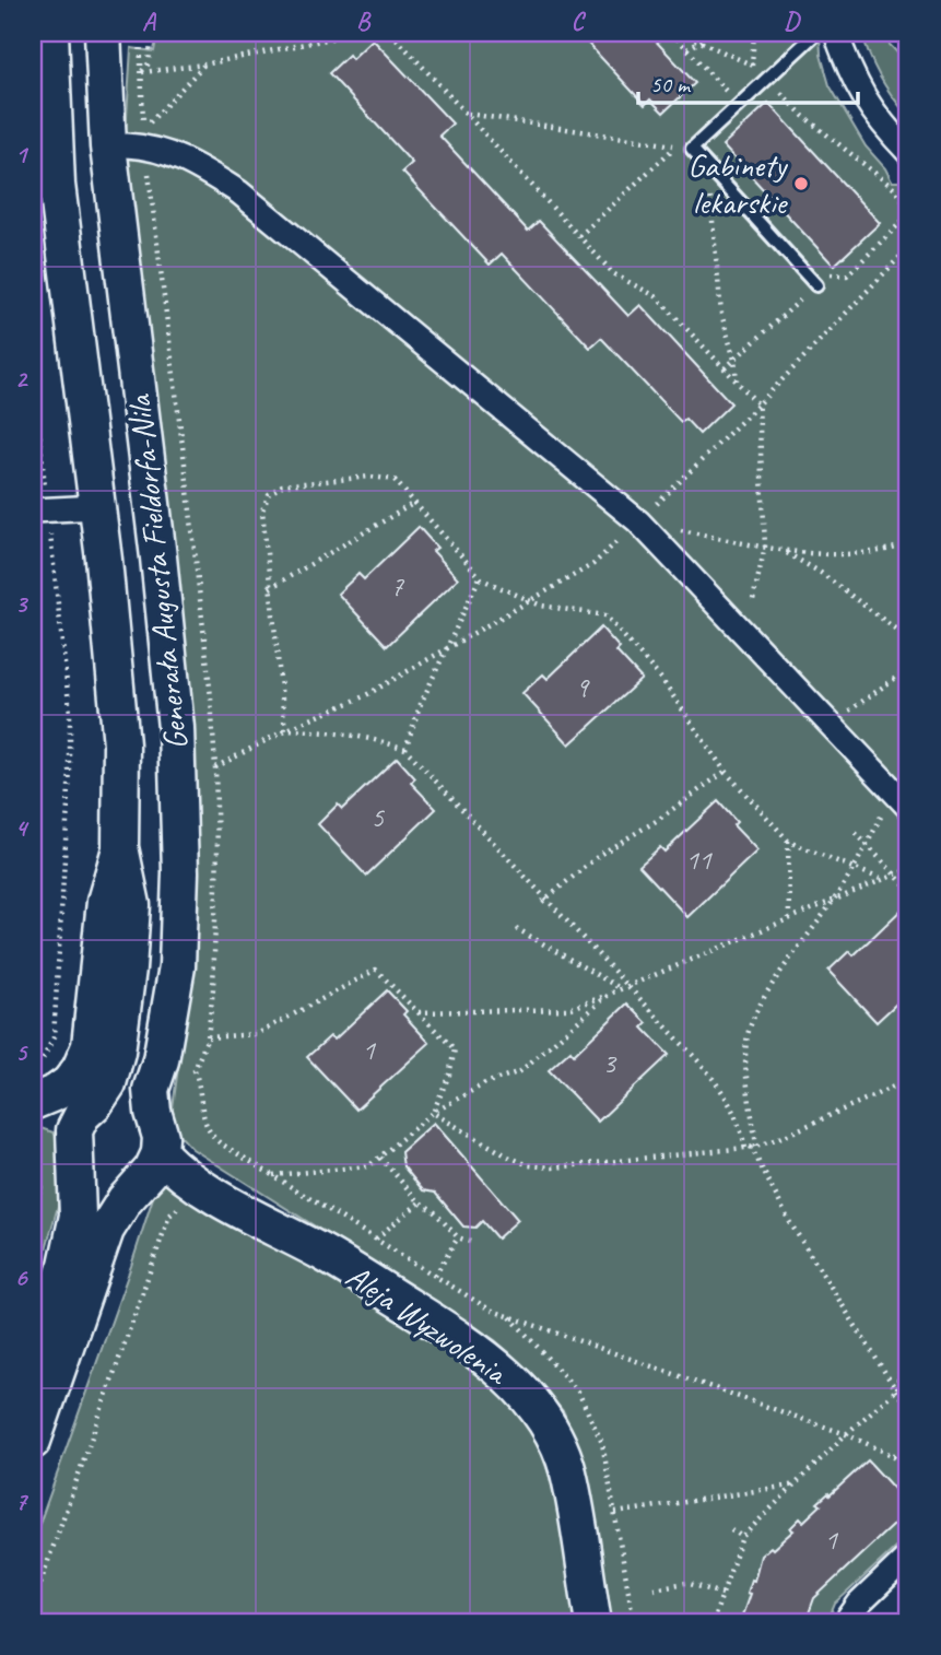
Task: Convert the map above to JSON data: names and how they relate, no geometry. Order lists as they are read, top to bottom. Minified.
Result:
{"streets":{"main road":["Generała Augusta Fieldorfa-Nila","Aleja Wyzwolenia"]},"crossings":[["Generała Augusta Fieldorfa-Nila","Aleja Wyzwolenia"]],"places":["Gabinety lekarskie"],"house_numbers":["7","9","5","11","1","3","1"],"scale_bar":"50 m","grid":{"columns":["A","B","C","D"],"rows":["1","2","3","4","5","6","7"]}}
